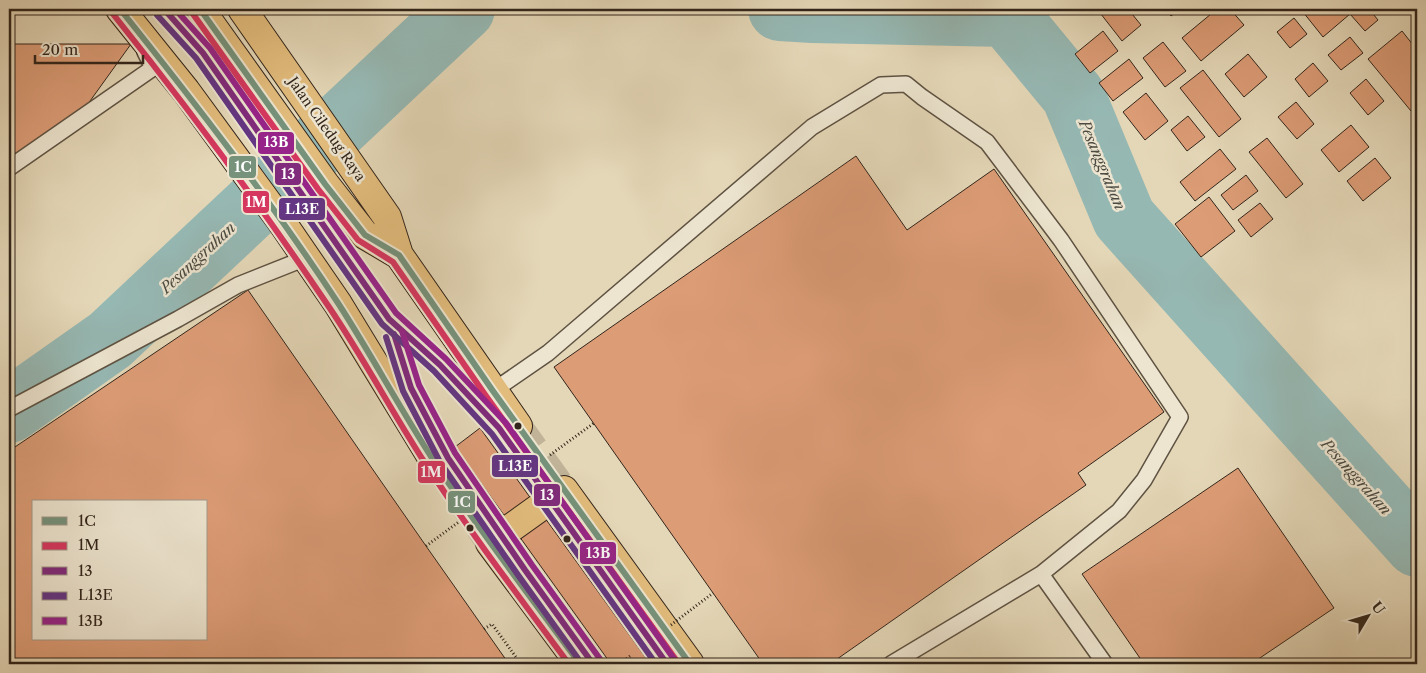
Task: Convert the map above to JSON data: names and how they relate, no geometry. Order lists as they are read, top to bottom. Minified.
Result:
{"streets":{"main road":["Jalan Ciledug Raya"]},"water":["Pesanggrahan"],"lines":["transit line 1C","transit line 13","transit line 13B","transit line 1M","transit line L13E"],"legend":["1C","1M","13","L13E","13B"],"scale_bar":"20 m","north":"top right"}
